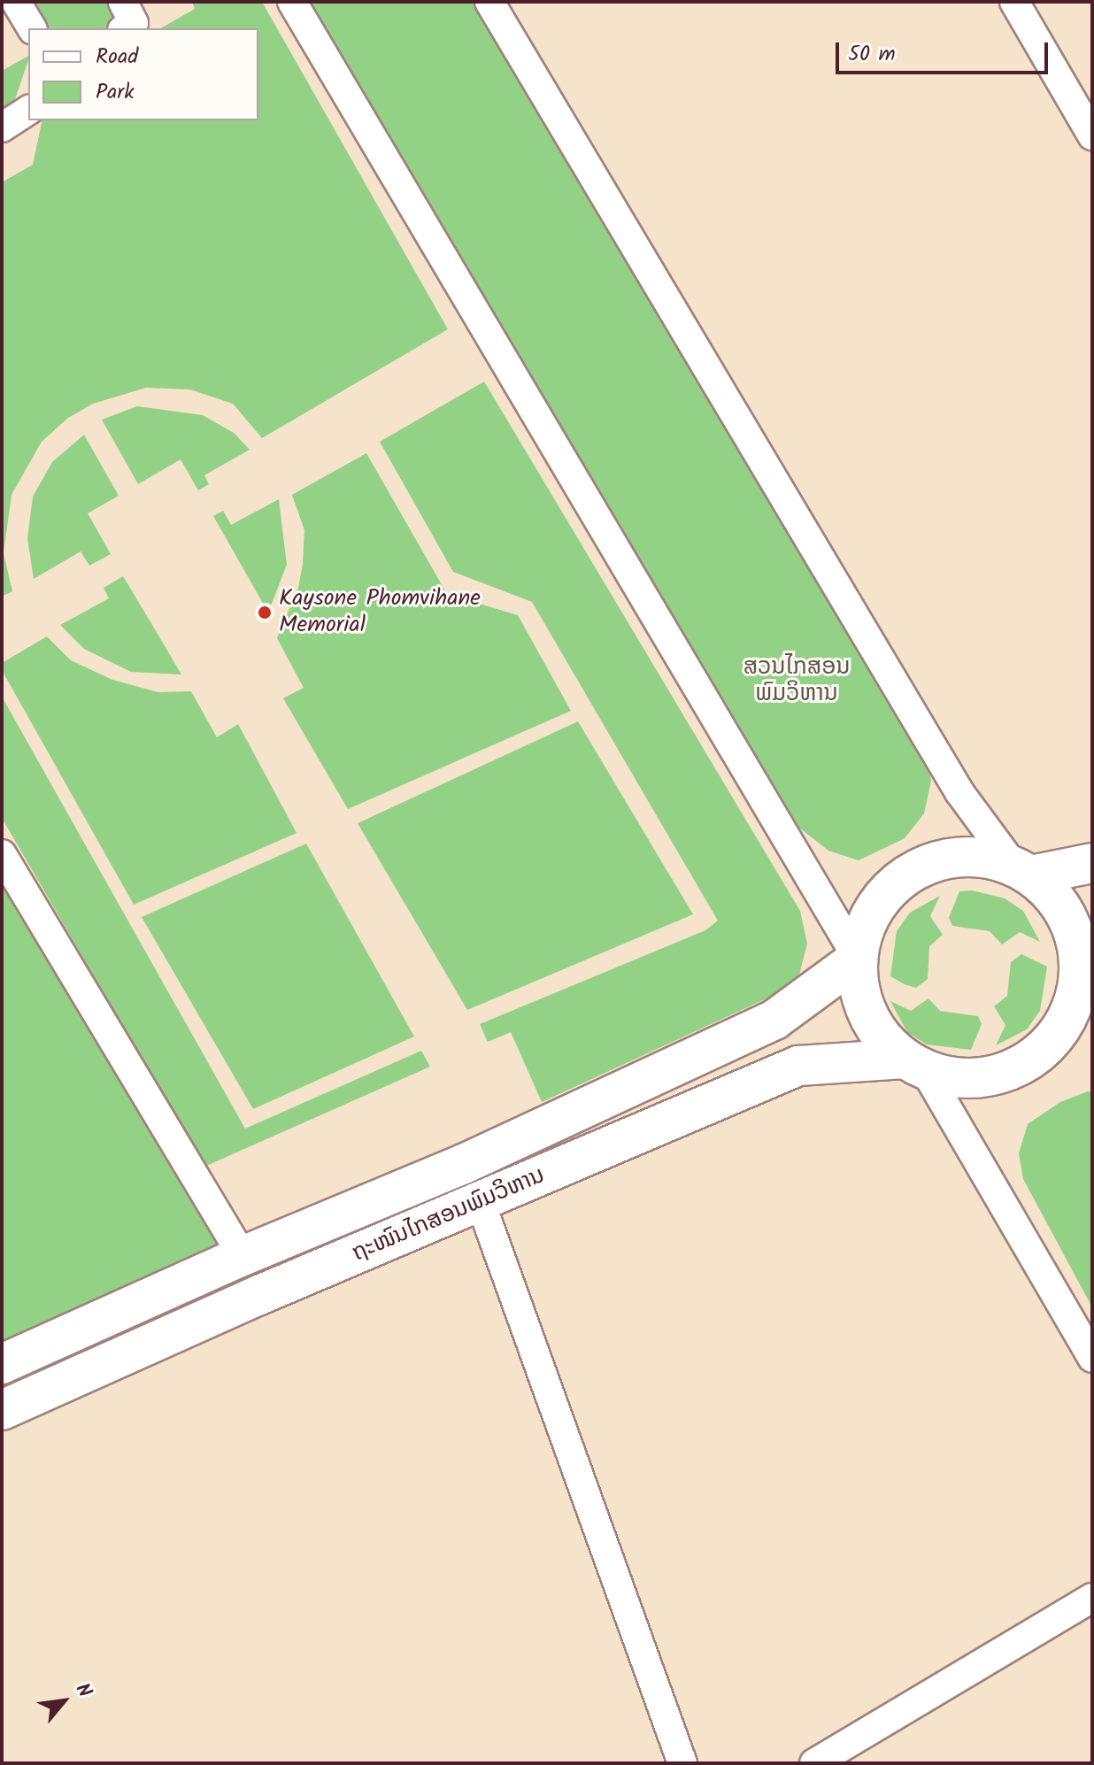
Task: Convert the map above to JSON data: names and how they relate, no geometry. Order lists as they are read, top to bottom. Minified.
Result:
{"streets":{"highway":["ຖະໜົນໄກສອນພົມວິຫານ"]},"parks":["ສວນໄກສອນ ພົມວິຫານ"],"places":["Kaysone Phomvihane Memorial"],"legend":["Road","Park"],"scale_bar":"50 m","north":"top right"}
